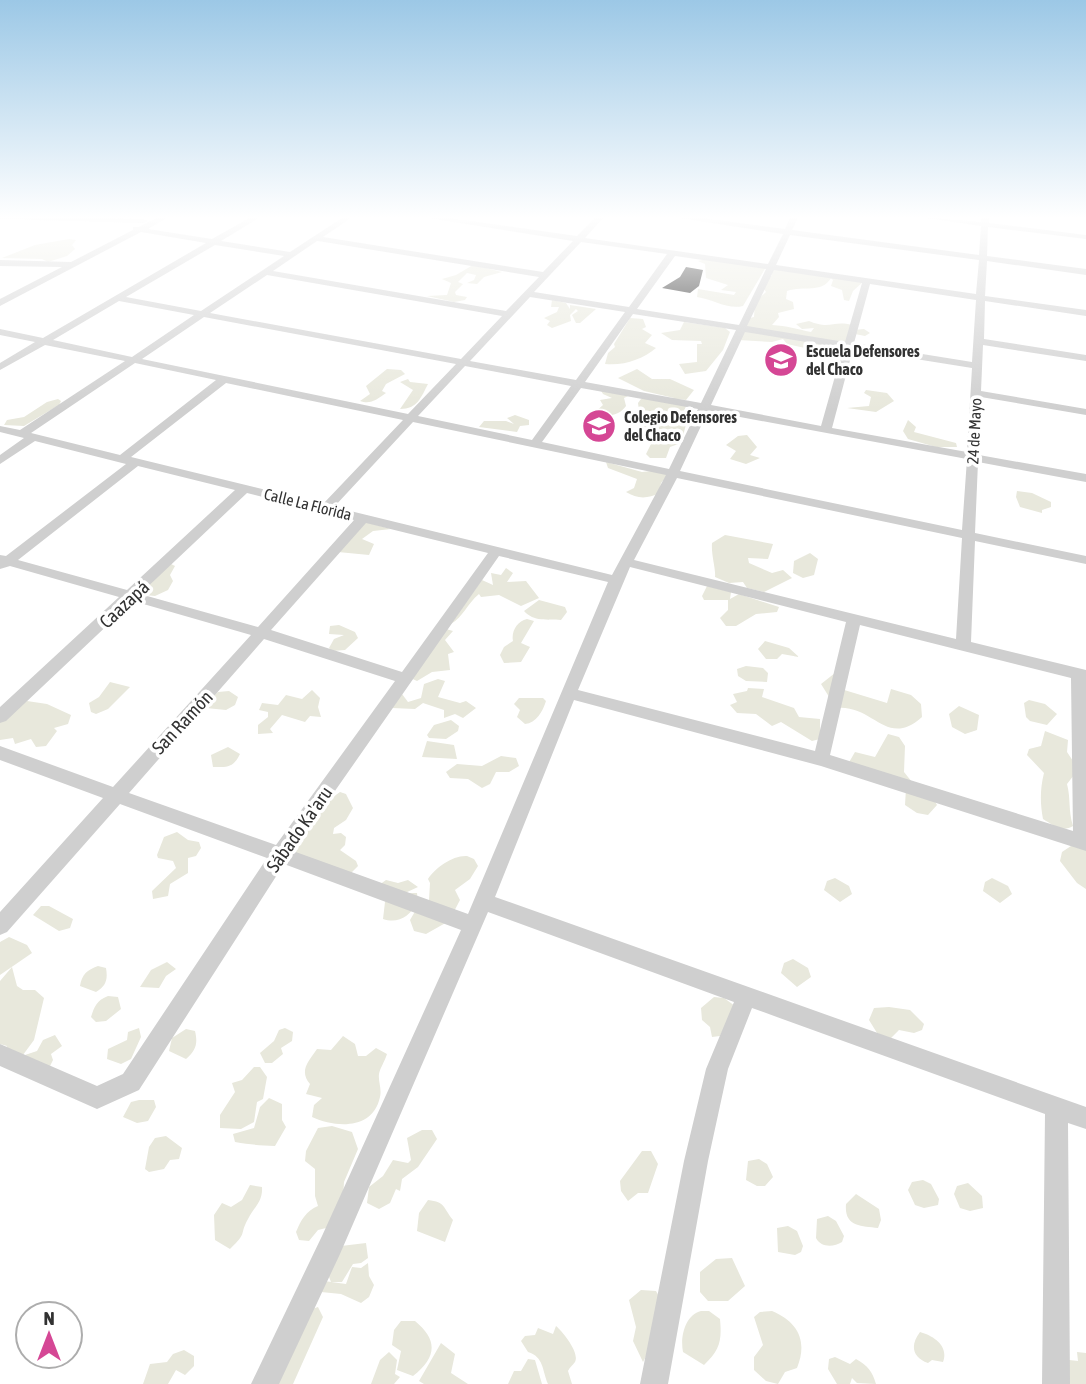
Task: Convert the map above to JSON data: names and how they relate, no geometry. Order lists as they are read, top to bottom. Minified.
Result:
{"streets":{"street":["24 de Mayo","Calle La Florida","Caazapá","San Ramón","Sábado Ka'aru"]},"crossings":[["Calle La Florida","Caazapá"],["Calle La Florida","San Ramón"],["Calle La Florida","Sábado Ka'aru"]],"places":{"school or university":["Escuela Defensores del Chaco","Colegio Defensores del Chaco"]},"north":"top"}
